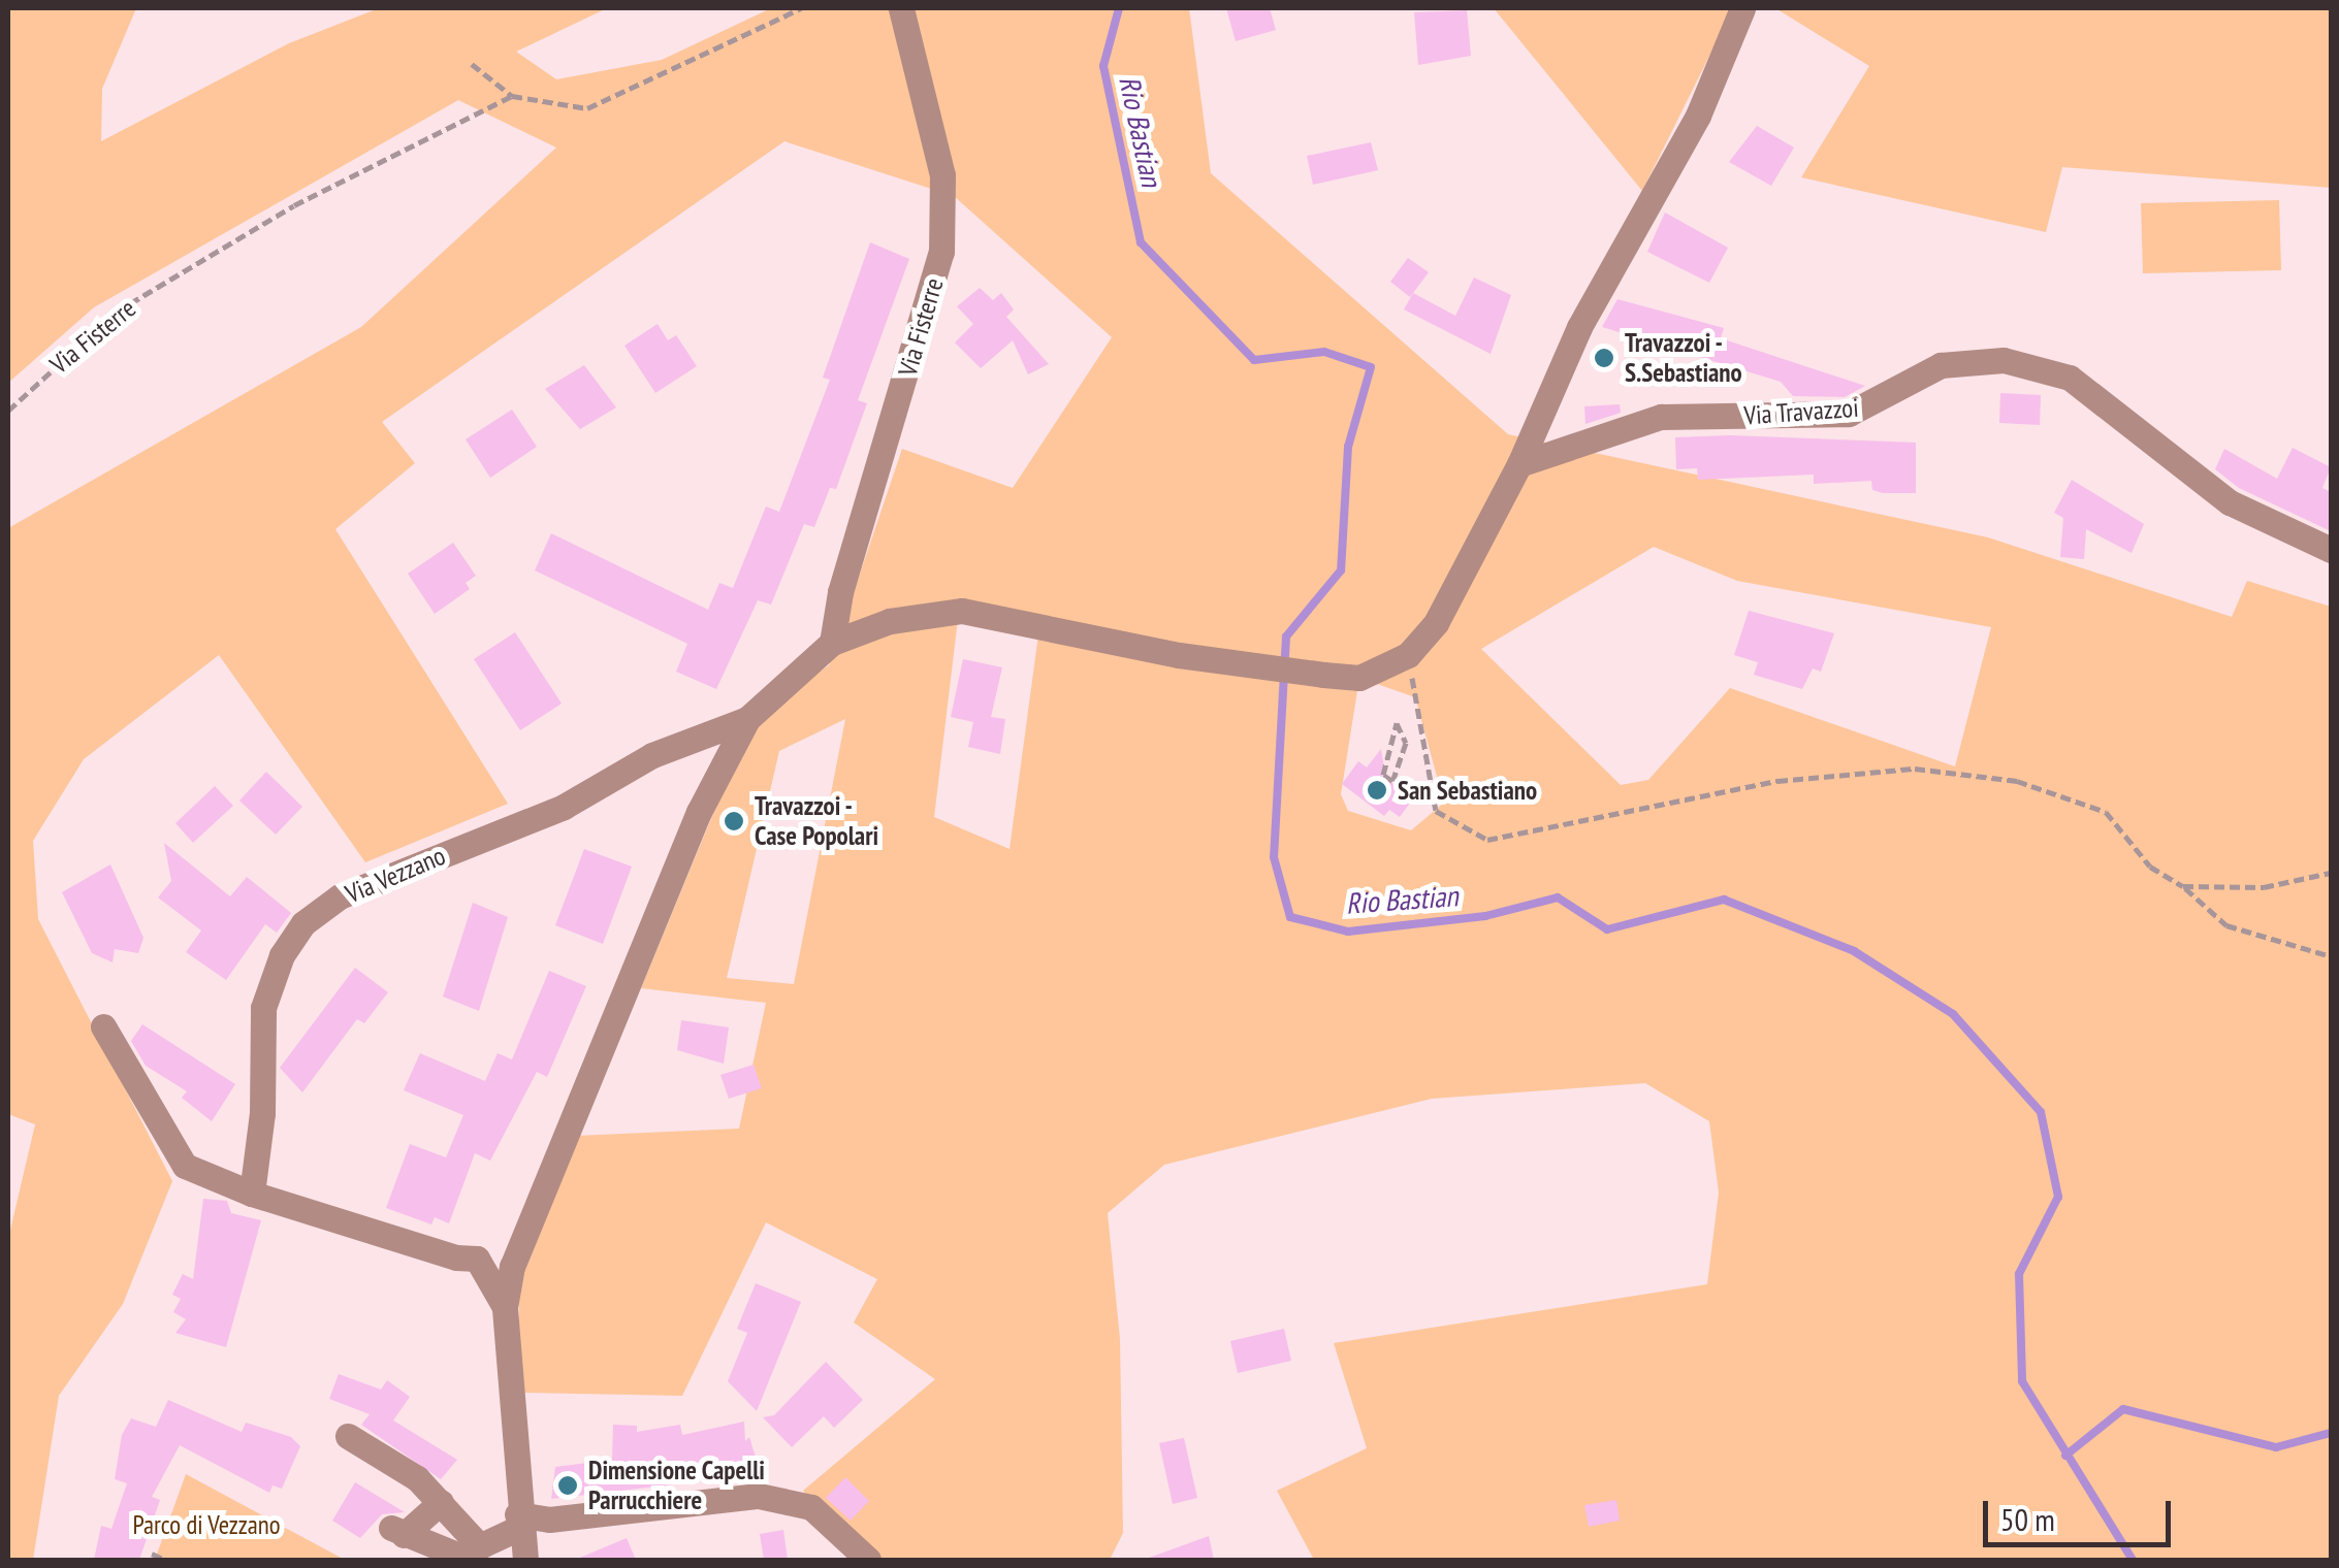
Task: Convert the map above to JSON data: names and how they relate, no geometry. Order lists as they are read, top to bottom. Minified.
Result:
{"streets":{"street":["Via Fisterre","Via Travazzoi","Via Vezzano"]},"crossings":[["Via Fisterre","Via Vezzano"]],"water":["Rio Bastian"],"parks":["Parco di Vezzano"],"places":["Travazzoi - S.Sebastiano","San Sebastiano","Travazzoi - Case Popolari","Dimensione Capelli Parrucchiere"],"scale_bar":"50 m"}
